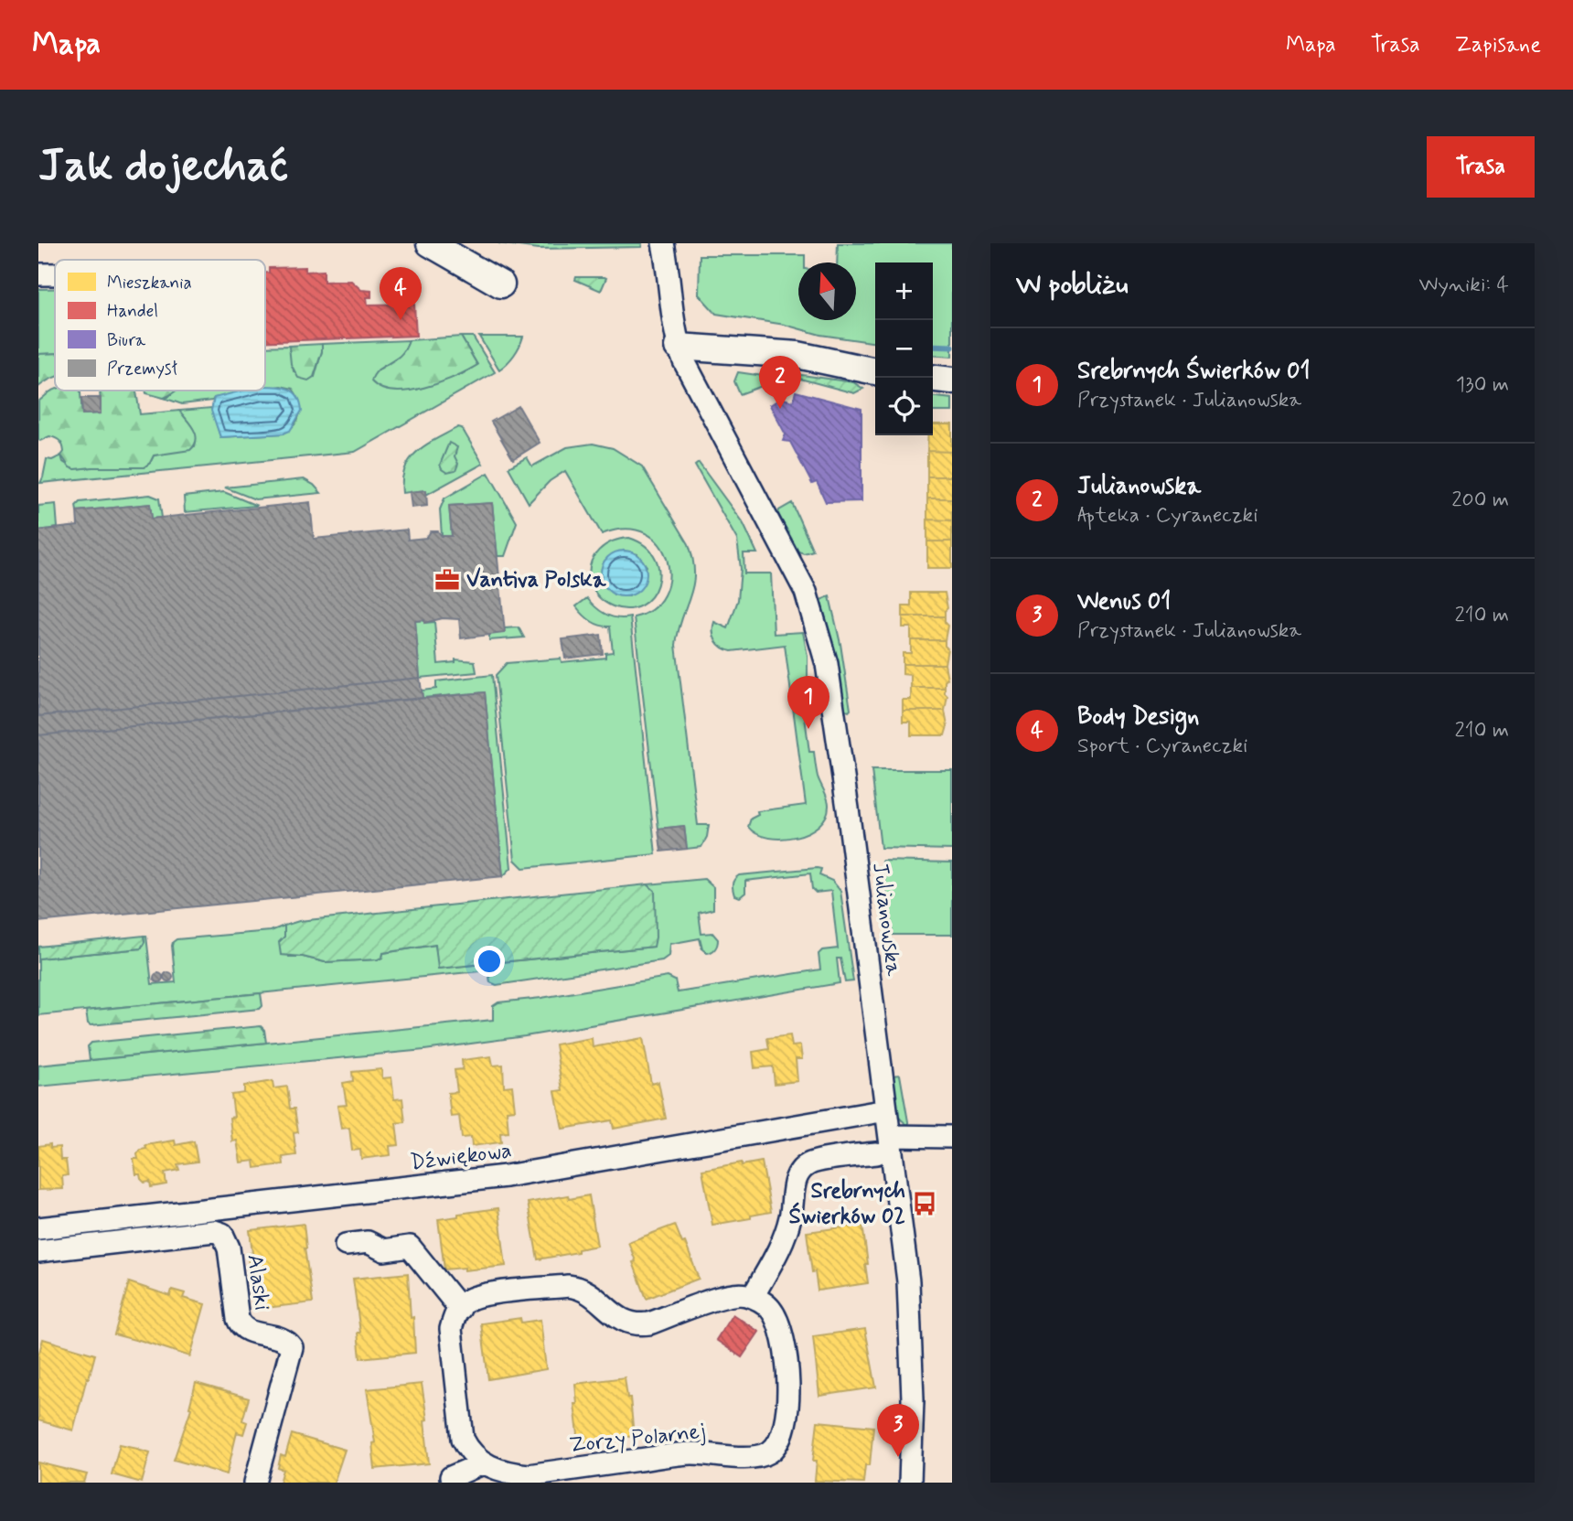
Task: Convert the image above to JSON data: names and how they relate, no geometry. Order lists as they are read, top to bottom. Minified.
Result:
{"streets":{"street":["Julianowska","Dźwiękowa","Alaski","Zorzy Polarnej"]},"crossings":[["Julianowska","Dźwiękowa"]],"places":{"office":["Vantiva Polska"],"bus stop":["Srebrnych Świerków 02"]},"legend":["Mieszkania","Handel","Biura","Przemysł"],"north":"top","page":{"header":"Mapa","nav":["Mapa","Trasa","Zapisane"],"buttons":"Trasa","title":"Jak dojechać","heading":["W pobliżu","Wyniki: 4"],"map_buttons":["+","−"],"pins":["4","2","1","3"],"list":[{"mark":"1","name":"Srebrnych Świerków 01","note":"Przystanek · Julianowska","value":"130 m"},{"mark":"2","name":"Julianowska","note":"Apteka · Cyraneczki","value":"200 m"},{"mark":"3","name":"Wenus 01","note":"Przystanek · Julianowska","value":"210 m"},{"mark":"4","name":"Body Design","note":"Sport · Cyraneczki","value":"210 m"}]}}
